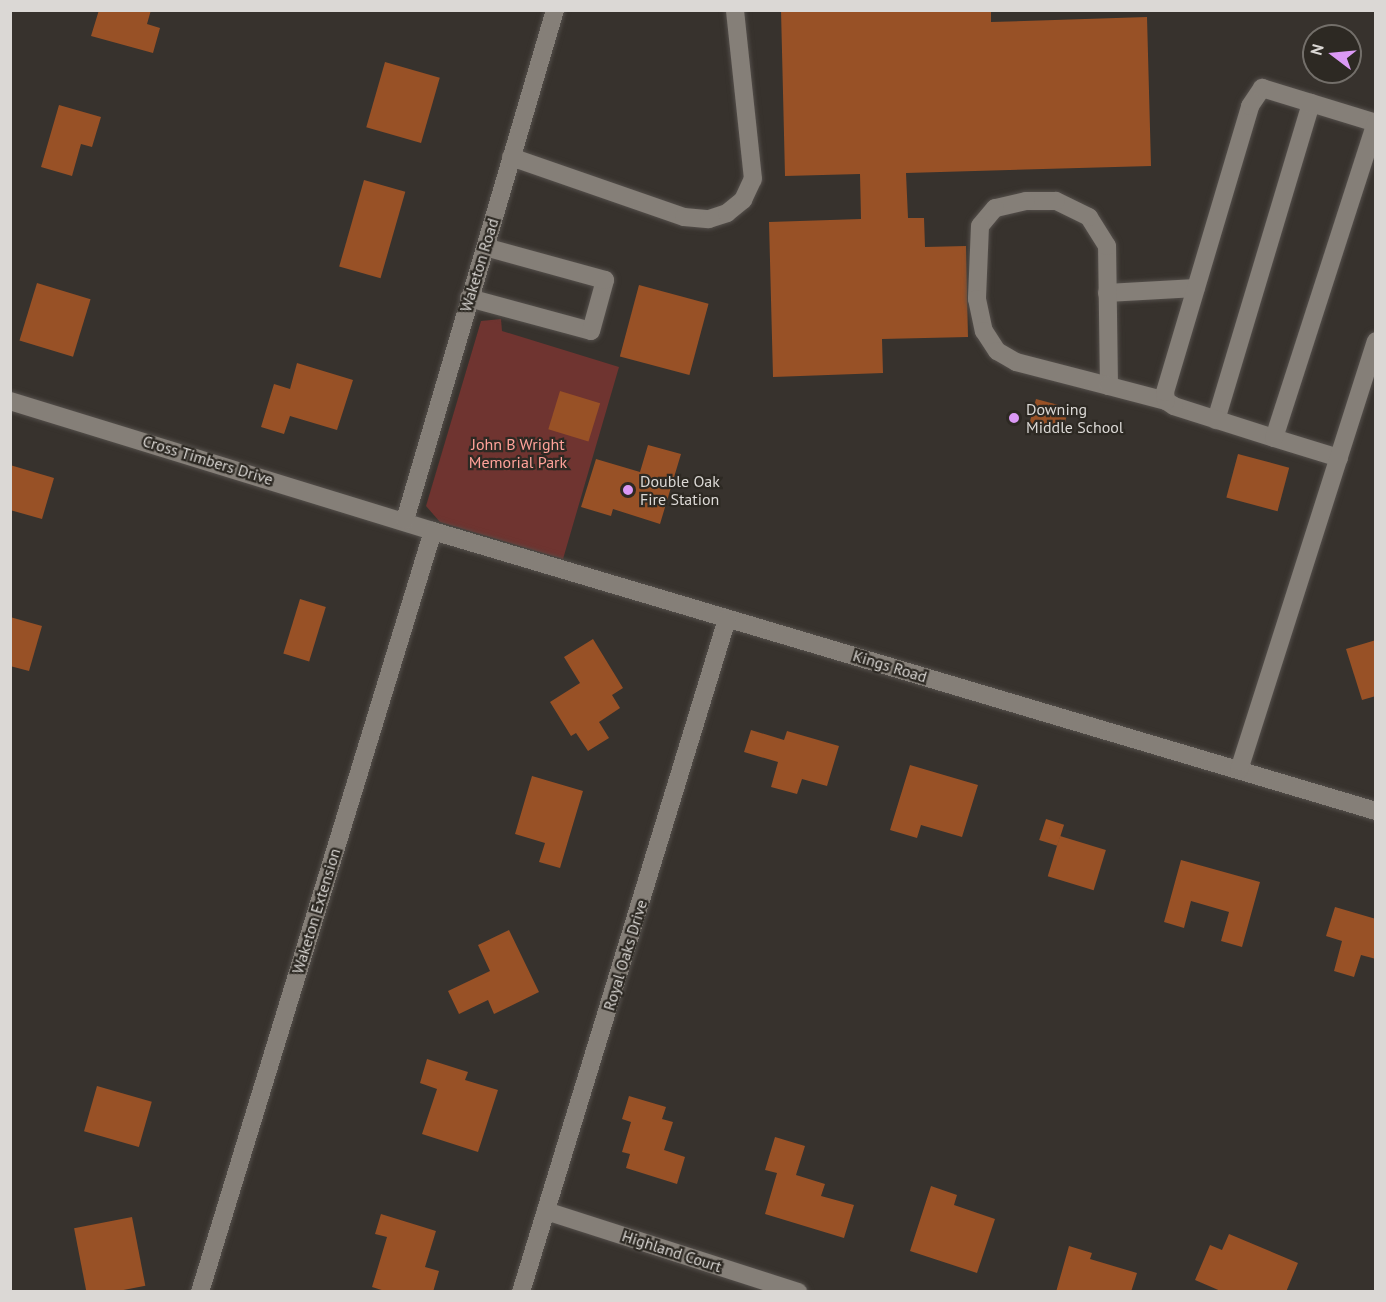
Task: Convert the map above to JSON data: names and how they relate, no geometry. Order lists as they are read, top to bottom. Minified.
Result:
{"streets":{"street":["Waketon Road","Cross Timbers Drive","Kings Road","Waketon Extension","Royal Oaks Drive","Highland Court"]},"crossings":[["Waketon Road","Cross Timbers Drive"],["Waketon Road","Kings Road"],["Cross Timbers Drive","Kings Road"],["Kings Road","Waketon Extension"],["Kings Road","Royal Oaks Drive"],["Royal Oaks Drive","Highland Court"]],"parks":["John B Wright Memorial Park"],"places":["Downing Middle School","Double Oak Fire Station"],"north":"left"}
